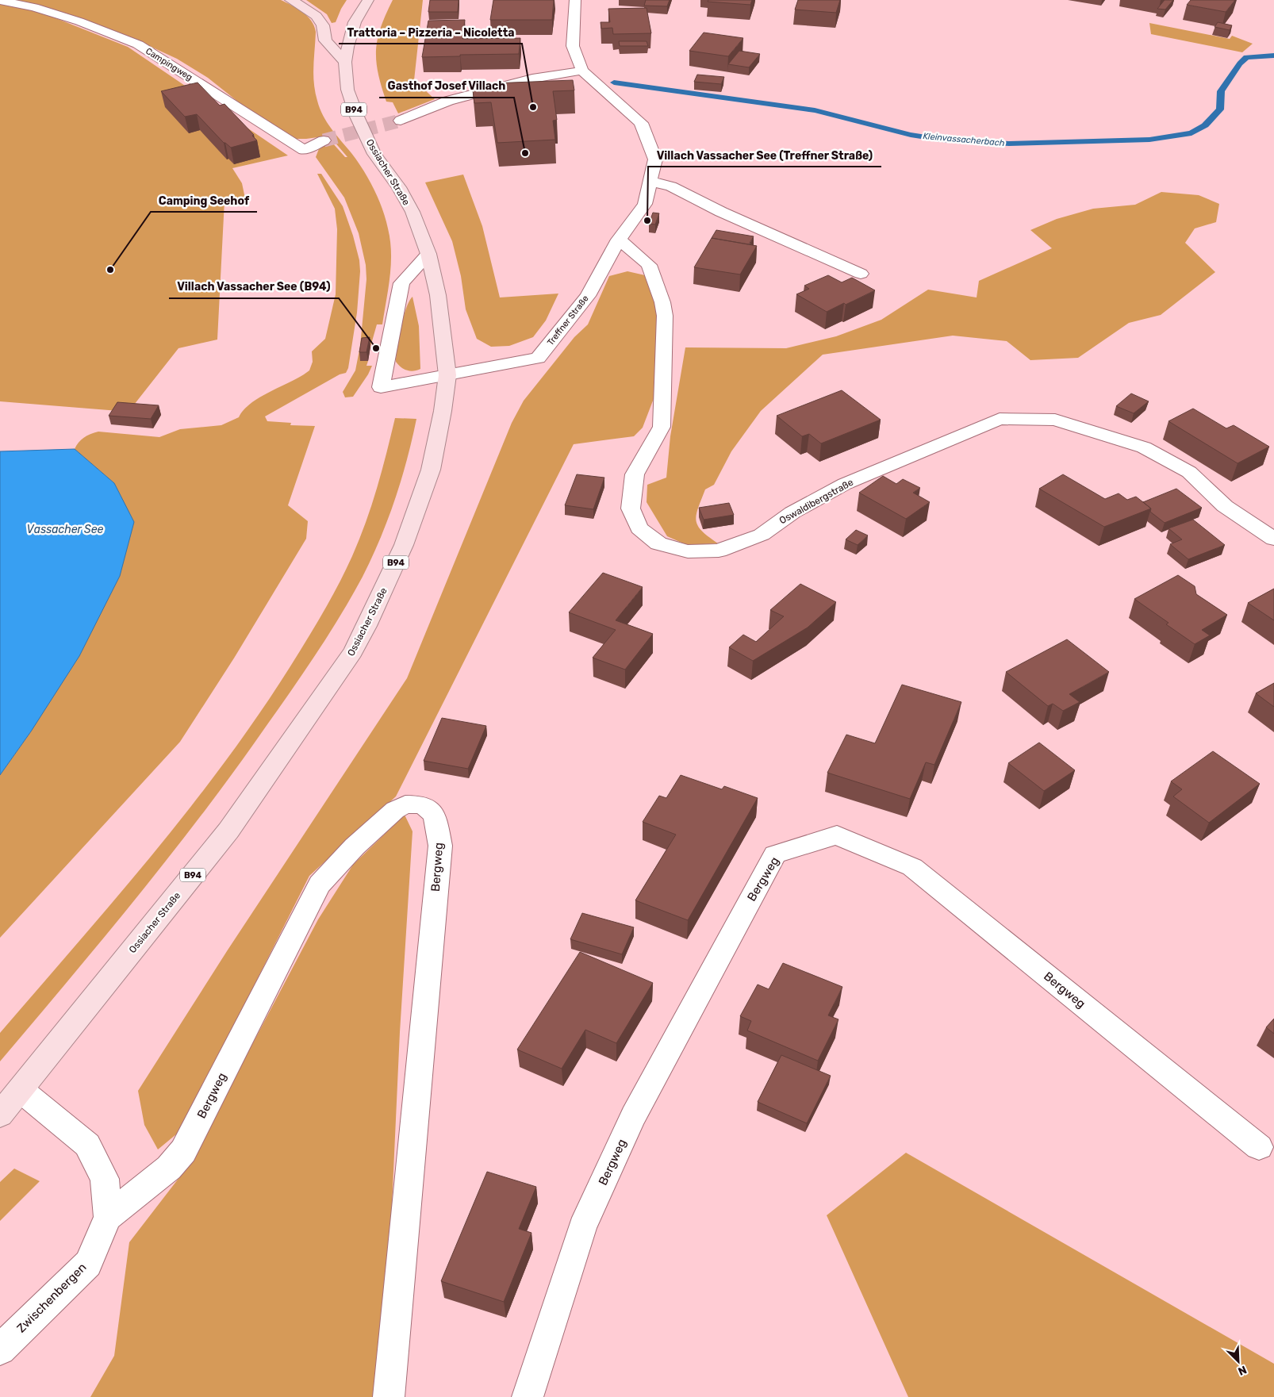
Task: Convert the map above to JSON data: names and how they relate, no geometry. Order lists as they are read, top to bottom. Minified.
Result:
{"streets":{"main road":["B94","Ossiacher Straße"],"street":["Campingweg","Treffner Straße","Oswaldibergstraße","Bergweg","Zwischenbergen"]},"crossings":[["Ossiacher Straße","Treffner Straße"],["Ossiacher Straße","Zwischenbergen"],["Treffner Straße","Oswaldibergstraße"],["Bergweg","Zwischenbergen"]],"water":["Kleinvassacherbach","Vassacher See"],"places":["Trattoria – Pizzeria – Nicoletta","Gasthof Josef Villach","Villach Vassacher See (Treffner Straße)","Camping Seehof","Villach Vassacher See (B94)"],"north":"bottom right"}
